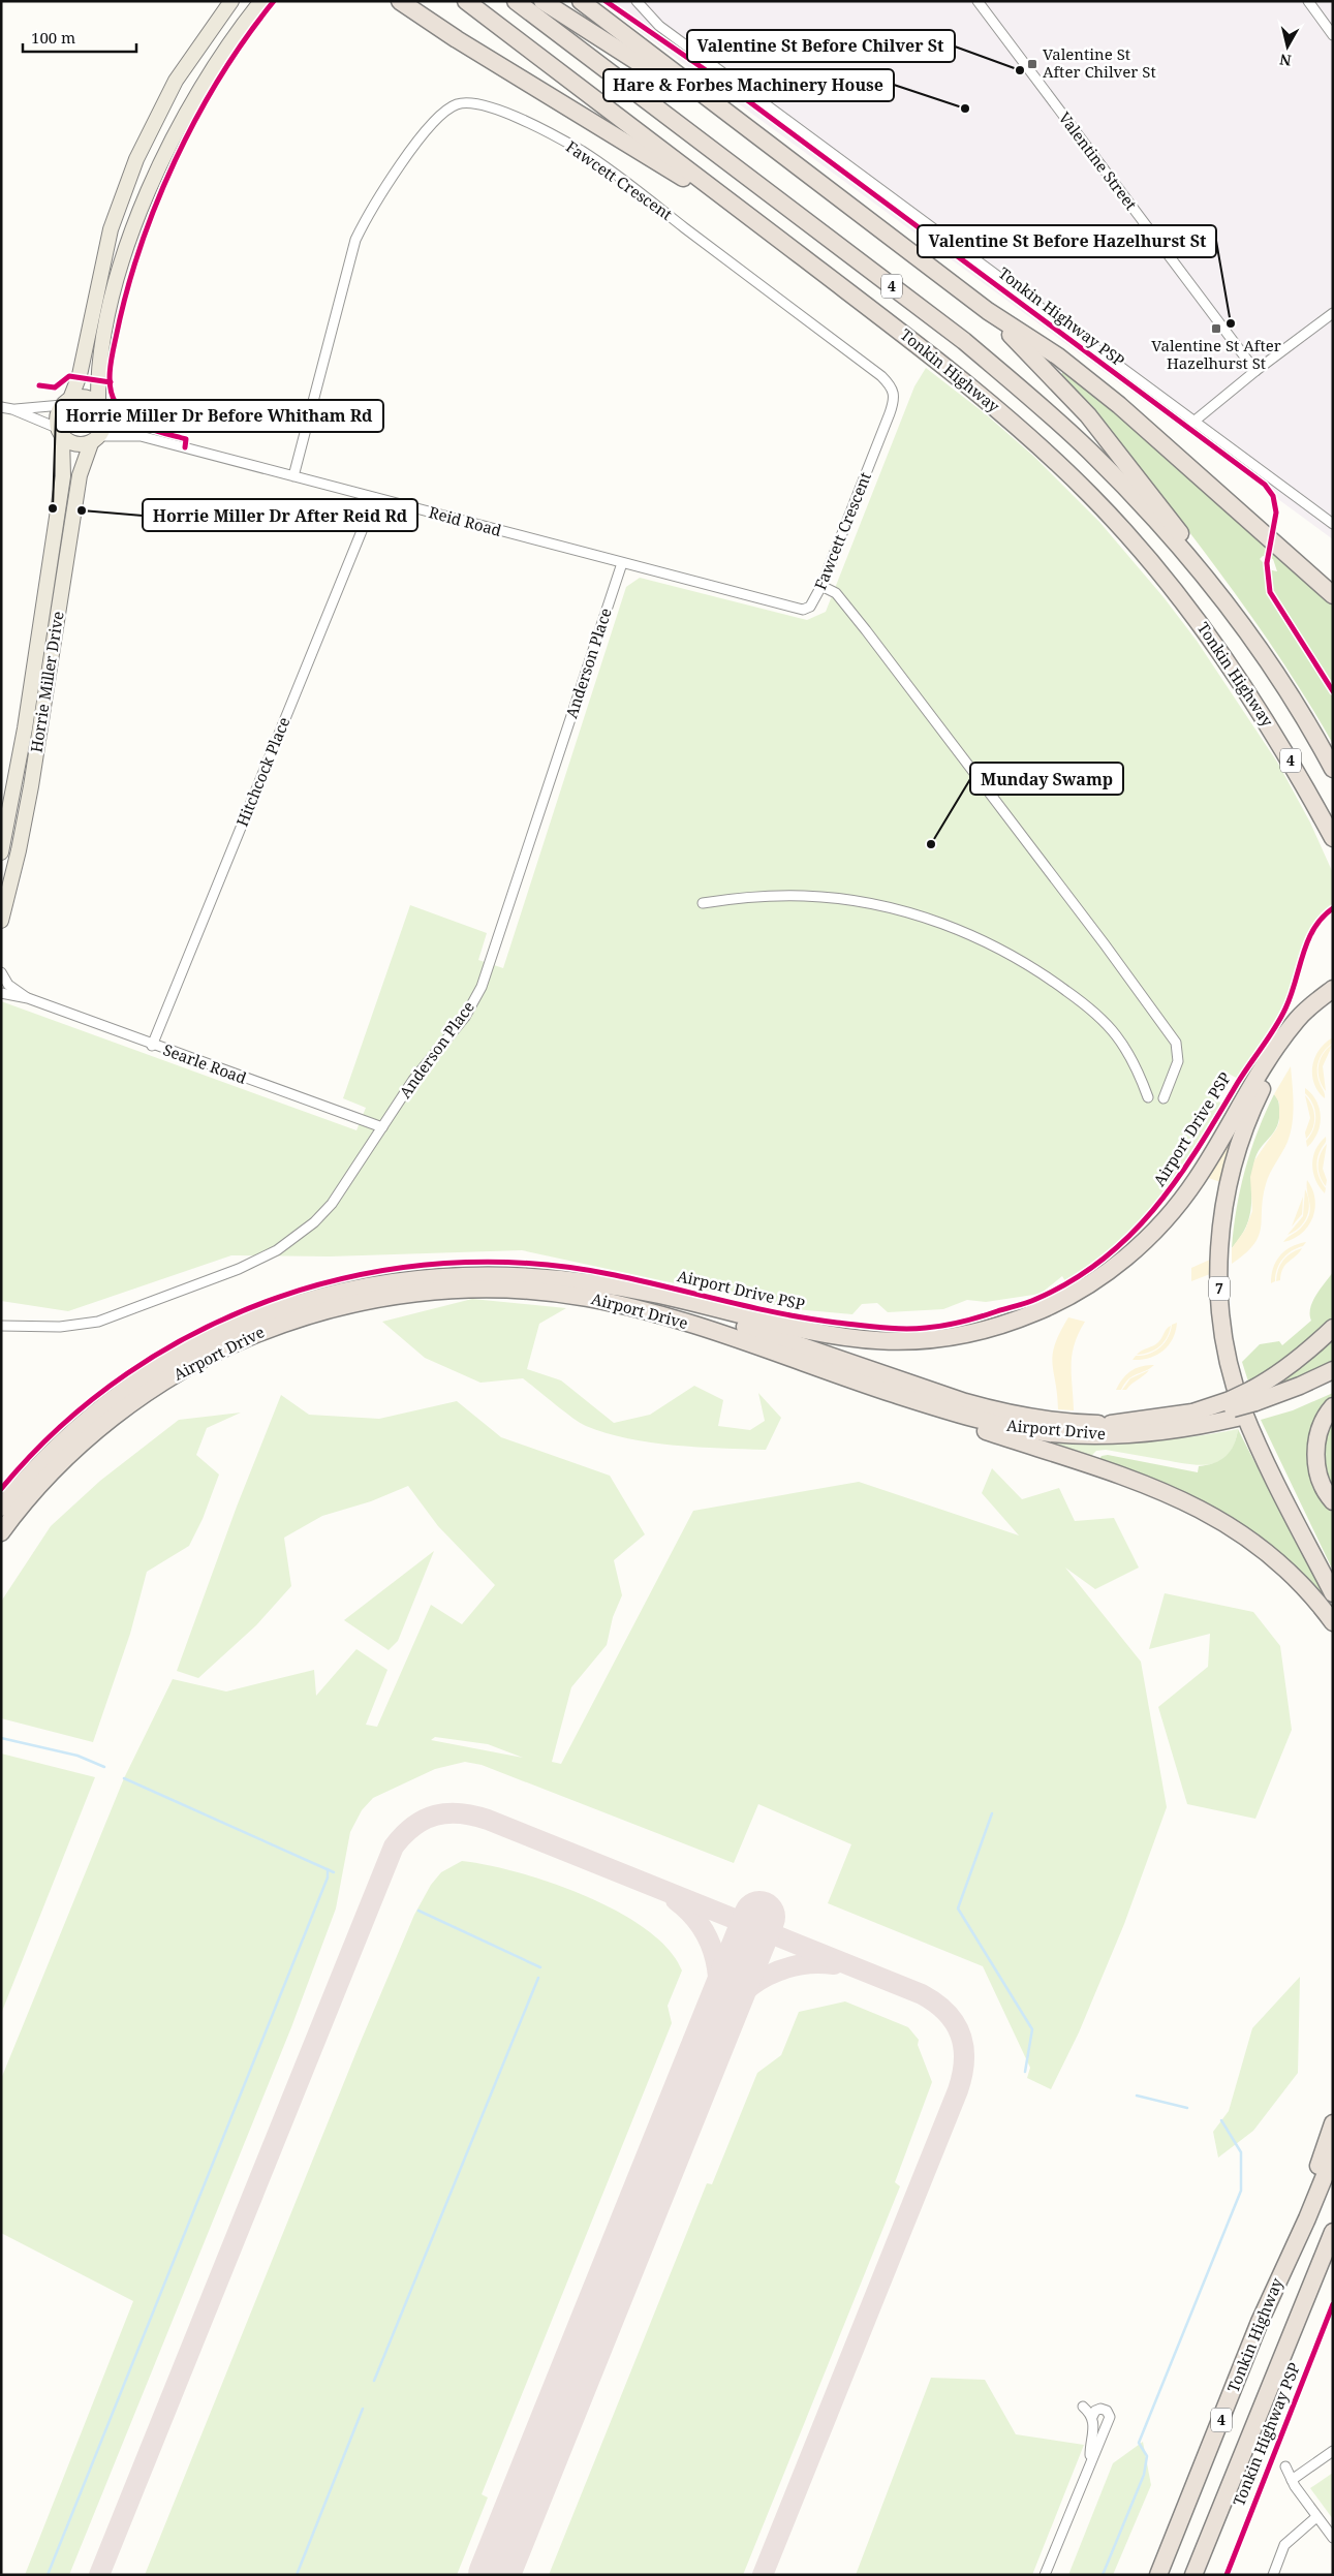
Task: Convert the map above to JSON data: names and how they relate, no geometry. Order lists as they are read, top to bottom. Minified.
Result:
{"streets":{"highway":["4","Tonkin Highway","7","Airport Drive"],"main road":["Horrie Miller Drive"],"street":["Valentine Street","Fawcett Crescent","Reid Road","Anderson Place","Hitchcock Place","Searle Road"],"cycle path":["Tonkin Highway PSP","Airport Drive PSP"]},"crossings":[["Fawcett Crescent","Reid Road"],["Reid Road","Anderson Place"],["Reid Road","Horrie Miller Drive"],["Reid Road","Hitchcock Place"],["Anderson Place","Searle Road"],["Hitchcock Place","Searle Road"]],"places":{"transit":["Valentine St After Chilver St","Valentine St After Hazelhurst St"],"other":["Valentine St Before Chilver St","Hare & Forbes Machinery House","Valentine St Before Hazelhurst St","Horrie Miller Dr Before Whitham Rd","Horrie Miller Dr After Reid Rd","Munday Swamp"]},"scale_bar":"100 m","north":"bottom"}
